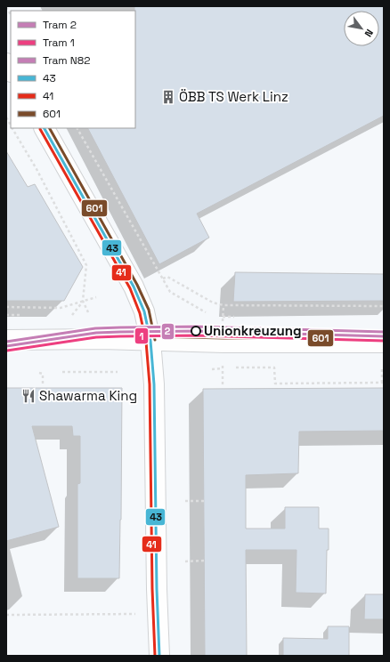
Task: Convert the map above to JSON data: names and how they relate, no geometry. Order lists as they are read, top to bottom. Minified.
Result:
{"places":{"building":["ÖBB TS Werk Linz"],"other":["Unionkreuzung"],"restaurant":["Shawarma King"]},"lines":["transit line 43","transit line 601","transit line 41","tram line N82","tram line 2","tram line 1"],"legend":["Tram 2","Tram 1","Tram N82","43","41","601"],"north":"bottom right"}
